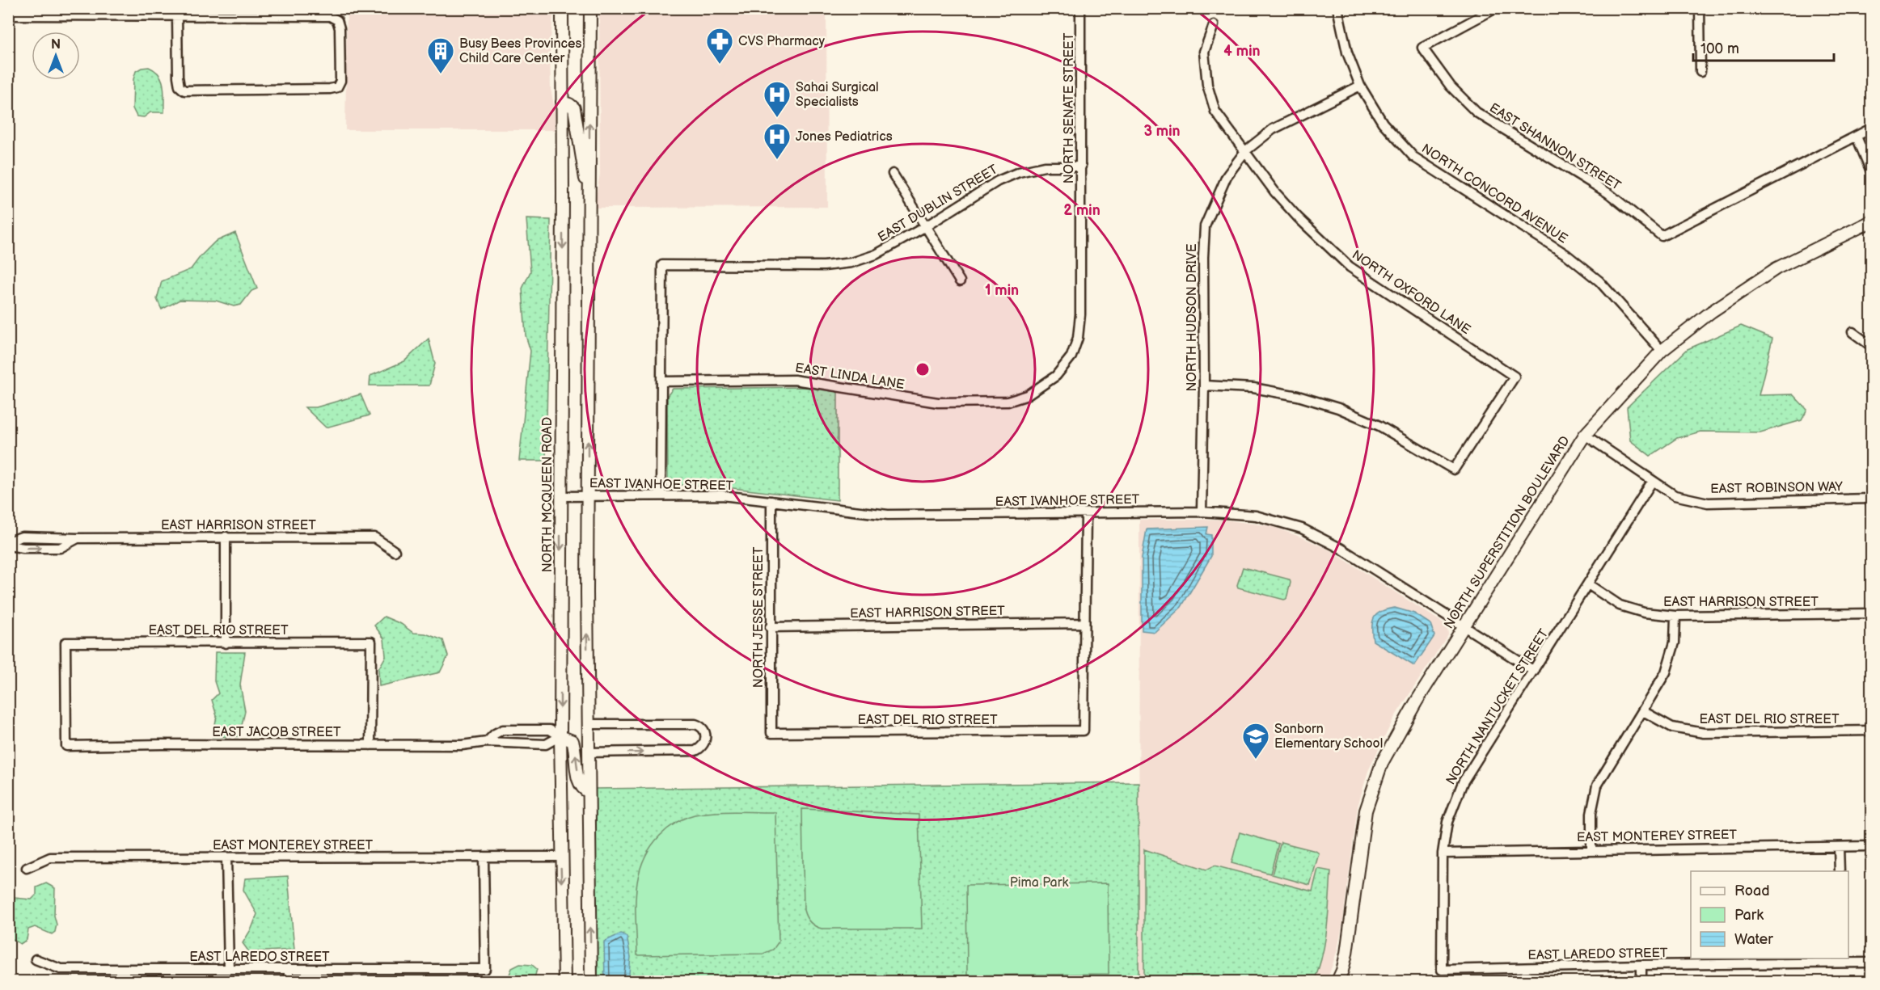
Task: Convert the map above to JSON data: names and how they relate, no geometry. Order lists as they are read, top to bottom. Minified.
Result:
{"streets":{"main road":["NORTH MCQUEEN ROAD","NORTH SUPERSTITION BOULEVARD"],"street":["NORTH SENATE STREET","EAST SHANNON STREET","NORTH CONCORD AVENUE","EAST DUBLIN STREET","NORTH OXFORD LANE","NORTH HUDSON DRIVE","EAST LINDA LANE","EAST IVANHOE STREET","EAST ROBINSON WAY","EAST HARRISON STREET","NORTH JESSE STREET","EAST DEL RIO STREET","NORTH NANTUCKET STREET","EAST JACOB STREET","EAST MONTEREY STREET","EAST LAREDO STREET"]},"crossings":[["NORTH SENATE STREET","EAST DUBLIN STREET"],["NORTH SENATE STREET","EAST LINDA LANE"],["NORTH CONCORD AVENUE","NORTH HUDSON DRIVE"],["NORTH CONCORD AVENUE","NORTH SUPERSTITION BOULEVARD"],["EAST DUBLIN STREET","EAST LINDA LANE"],["NORTH OXFORD LANE","NORTH HUDSON DRIVE"],["NORTH HUDSON DRIVE","EAST IVANHOE STREET"],["EAST IVANHOE STREET","NORTH MCQUEEN ROAD"],["EAST IVANHOE STREET","NORTH SUPERSTITION BOULEVARD"],["EAST IVANHOE STREET","NORTH JESSE STREET"],["EAST IVANHOE STREET","NORTH NANTUCKET STREET"],["EAST ROBINSON WAY","NORTH SUPERSTITION BOULEVARD"],["EAST ROBINSON WAY","NORTH NANTUCKET STREET"],["NORTH MCQUEEN ROAD","EAST JACOB STREET"],["NORTH MCQUEEN ROAD","EAST MONTEREY STREET"],["EAST HARRISON STREET","NORTH JESSE STREET"],["EAST HARRISON STREET","EAST DEL RIO STREET"],["EAST HARRISON STREET","NORTH NANTUCKET STREET"],["NORTH JESSE STREET","EAST DEL RIO STREET"],["EAST DEL RIO STREET","EAST JACOB STREET"],["NORTH NANTUCKET STREET","EAST MONTEREY STREET"],["NORTH NANTUCKET STREET","EAST LAREDO STREET"],["EAST MONTEREY STREET","EAST LAREDO STREET"]],"parks":["Pima Park"],"places":{"pharmacy":["CVS Pharmacy"],"building":["Busy Bees Provinces Child Care Center"],"hospital":["Sahai Surgical Specialists","Jones Pediatrics"],"school or university":["Sanborn Elementary School"]},"legend":["Road","Park","Water"],"scale_bar":"100 m","north":"top","rings":["4 min","3 min","2 min","1 min"]}
